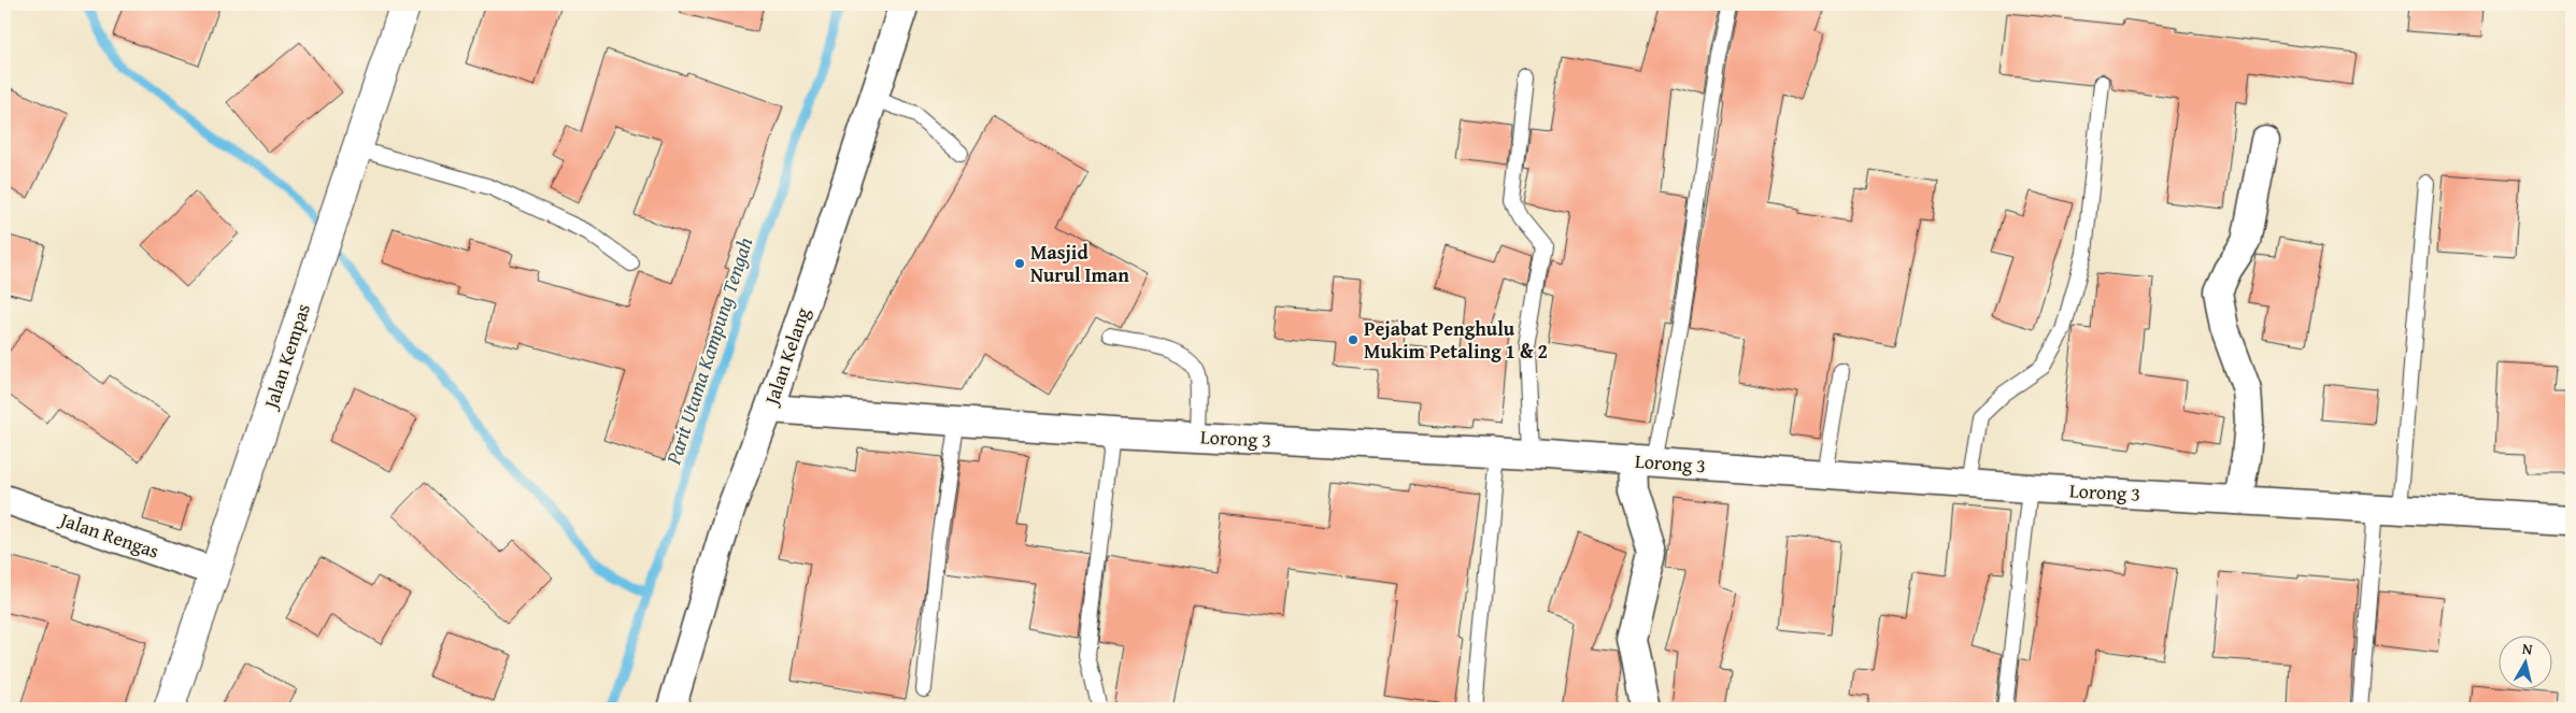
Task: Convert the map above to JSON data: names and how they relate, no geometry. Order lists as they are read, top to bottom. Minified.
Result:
{"streets":{"street":["Jalan Kempas","Jalan Kelang","Lorong 3","Jalan Rengas"]},"crossings":[["Jalan Kempas","Jalan Rengas"],["Jalan Kelang","Lorong 3"]],"water":["Parit Utama Kampung Tengah"],"places":["Masjid Nurul Iman","Pejabat Penghulu Mukim Petaling 1 & 2"],"north":"top"}
